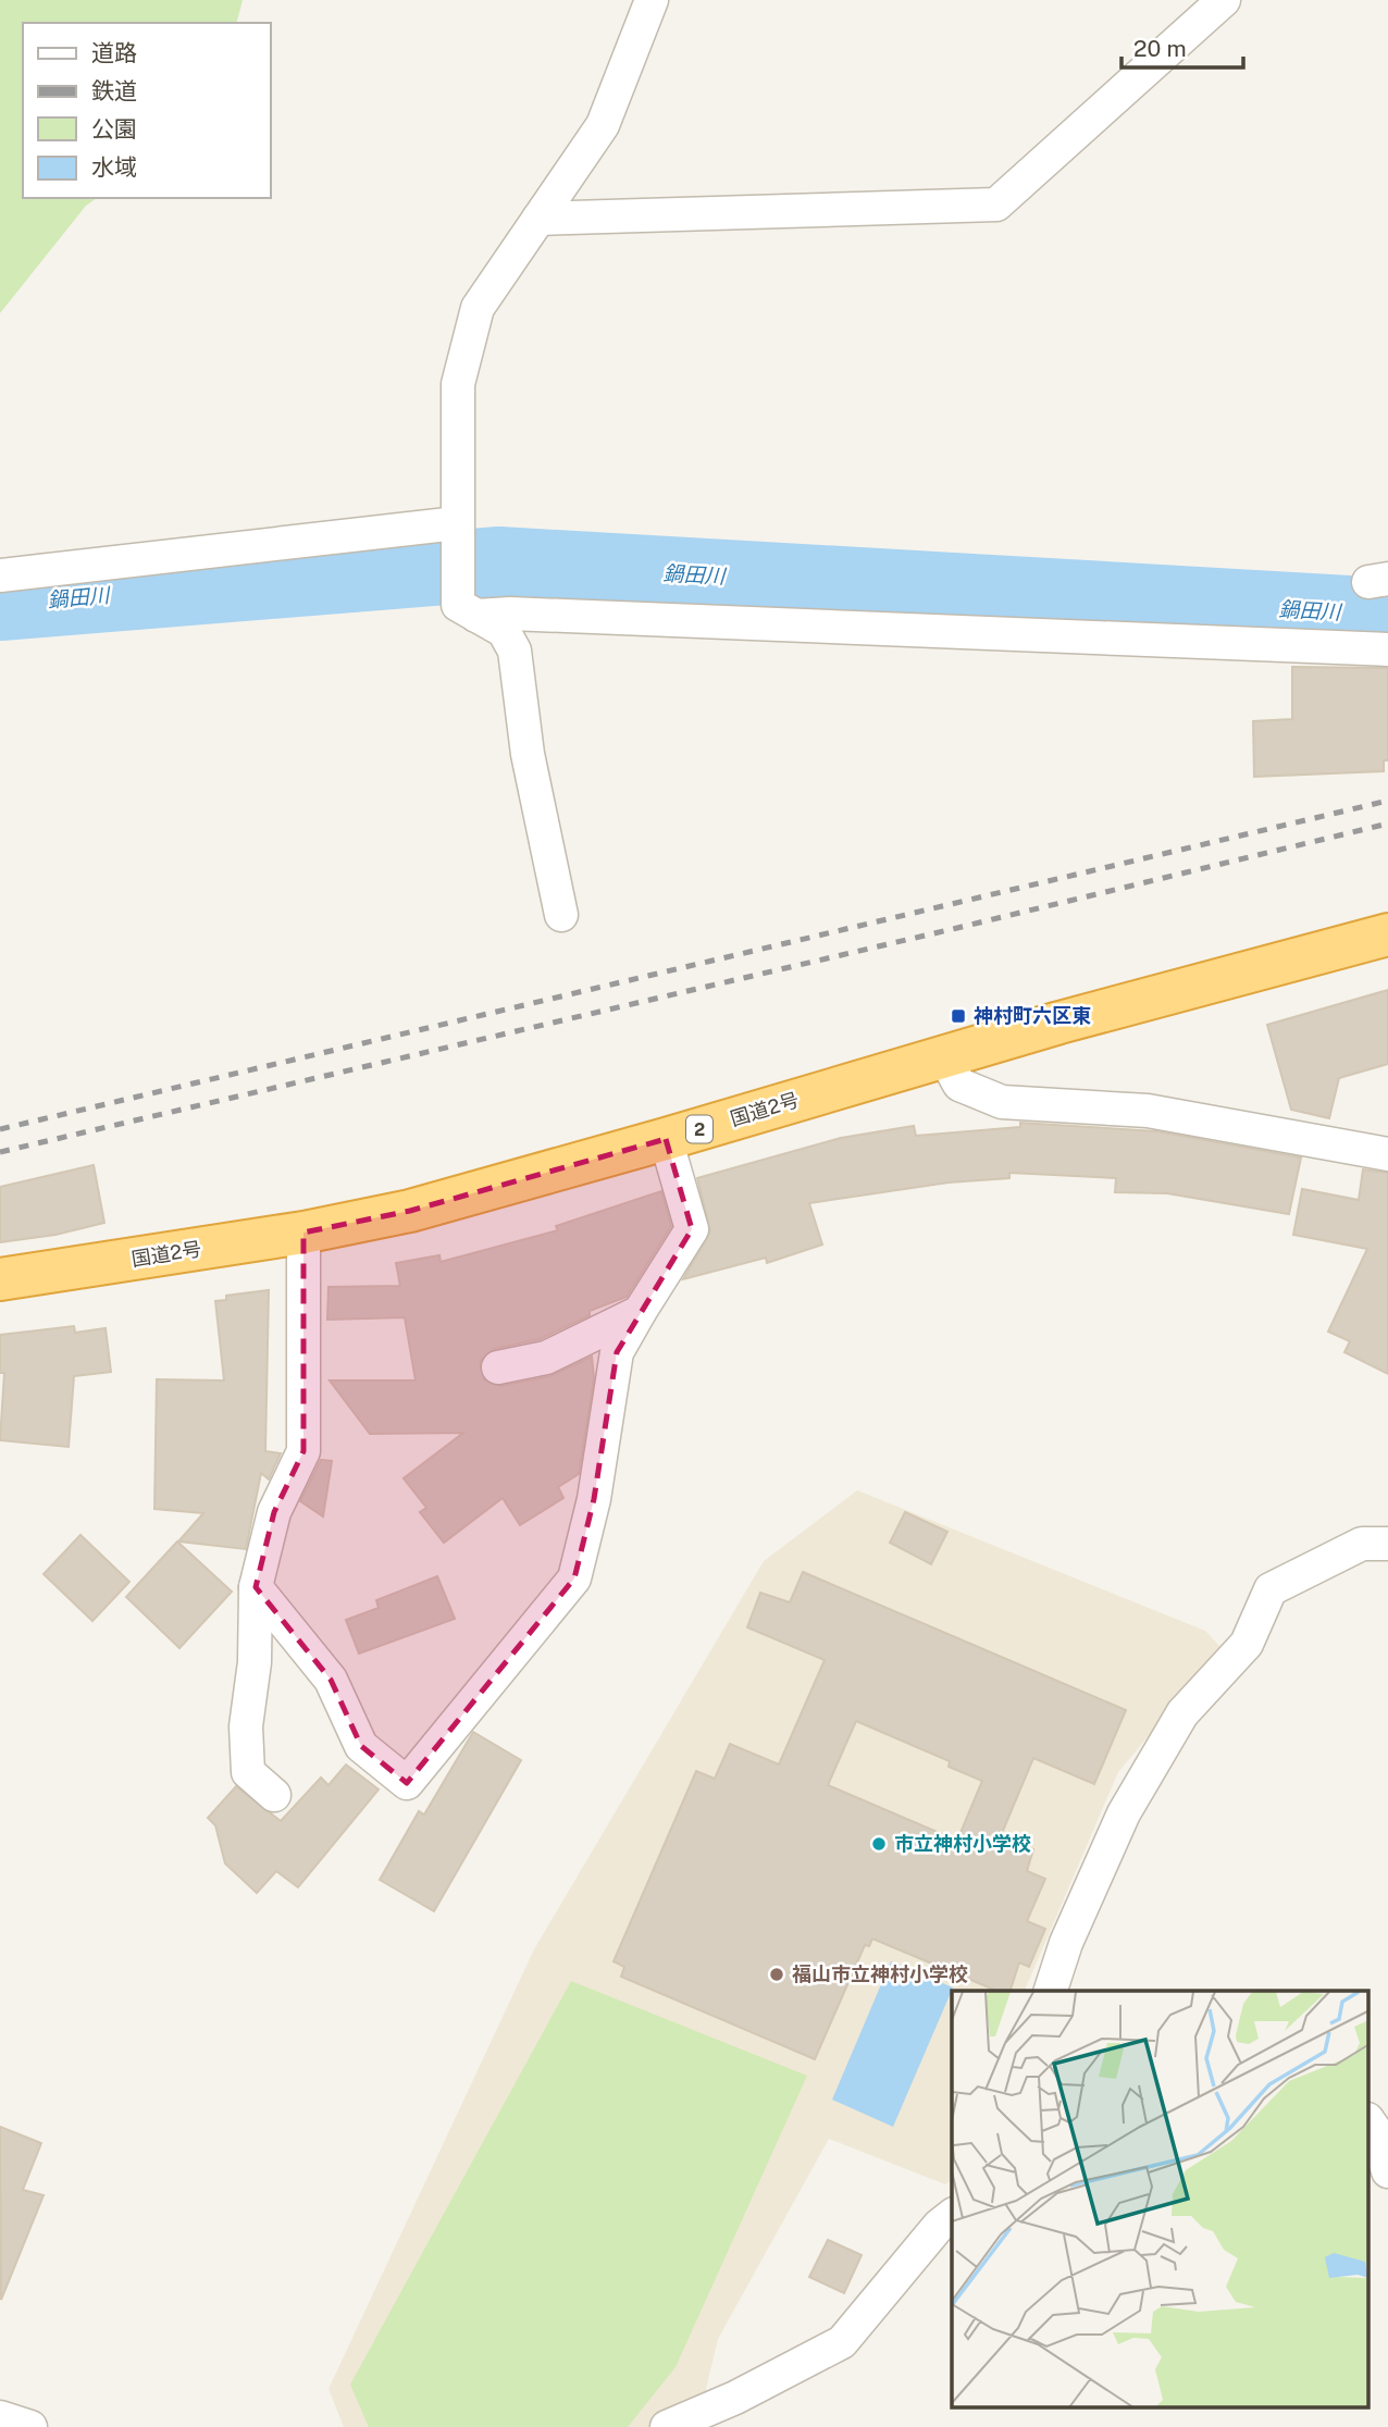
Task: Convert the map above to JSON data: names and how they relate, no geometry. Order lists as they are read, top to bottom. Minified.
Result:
{"streets":{"highway":["国道2号","2"]},"water":["鍋田川"],"places":{"transit":["神村町六区東"],"other":["市立神村小学校","福山市立神村小学校"]},"legend":["道路","鉄道","公園","水域"],"scale_bar":"20 m"}
